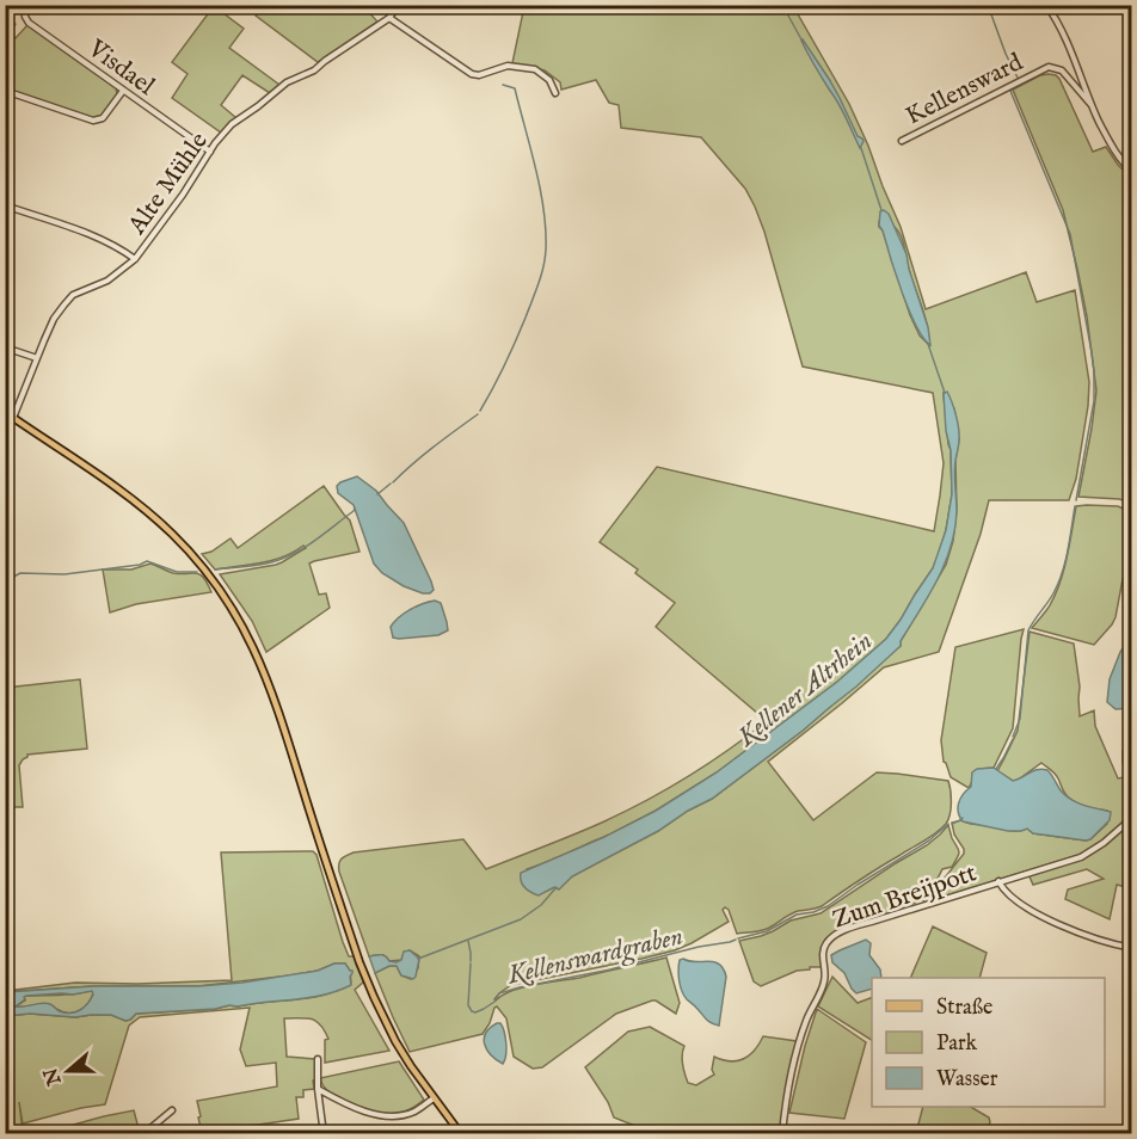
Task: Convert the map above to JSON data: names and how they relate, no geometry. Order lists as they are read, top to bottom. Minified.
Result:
{"streets":{"street":["Visdael","Kellensward","Alte Mühle","Zum Breijpott"]},"crossings":[["Visdael","Alte Mühle"]],"water":["Kellener Altrhein","Kellenswardgraben"],"legend":["Straße","Park","Wasser"],"north":"left"}
